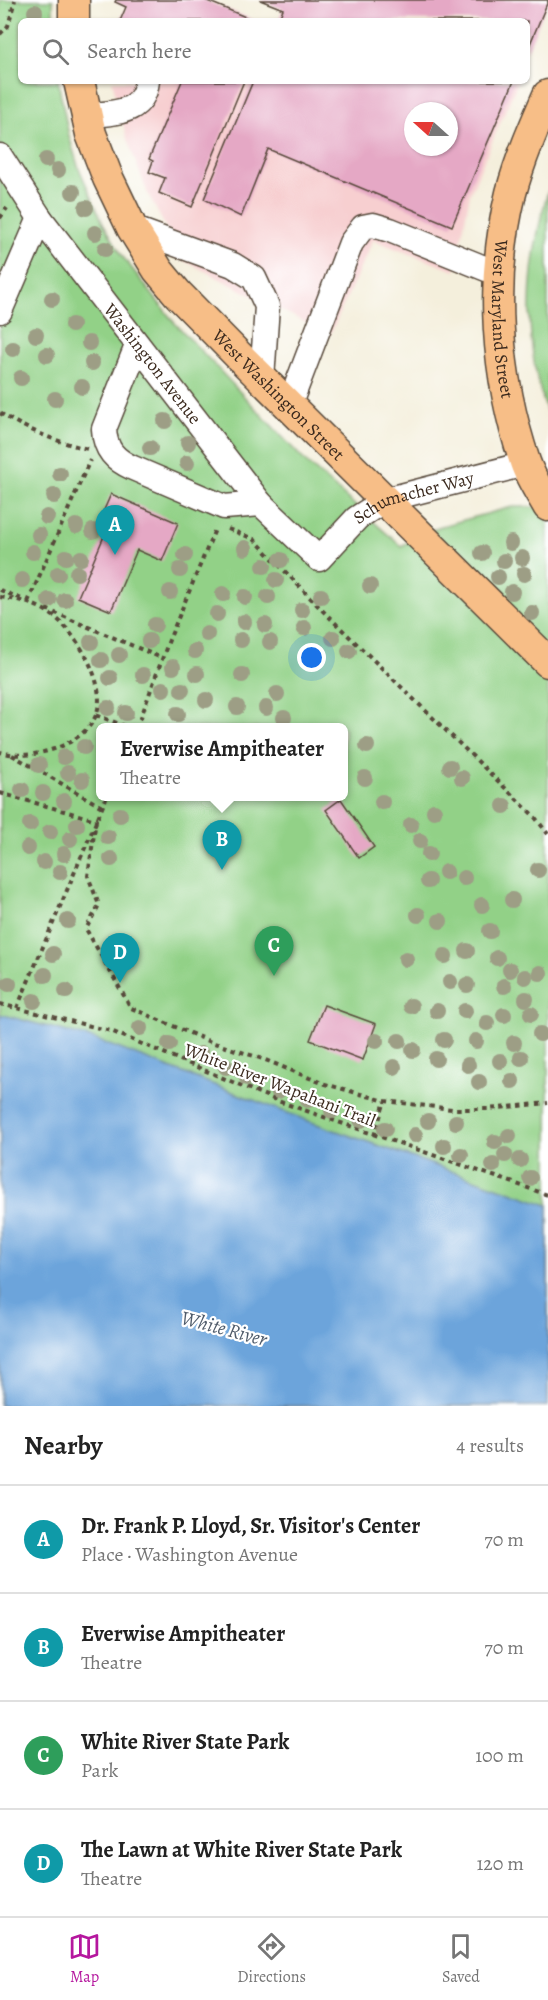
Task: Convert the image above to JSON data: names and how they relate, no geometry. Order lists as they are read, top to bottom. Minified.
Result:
{"streets":{"main road":["West Maryland Street","West Washington Street"],"street":["Washington Avenue","Schumacher Way"],"path":["White River Wapahani Trail"]},"crossings":[["West Maryland Street","Schumacher Way"],["Washington Avenue","Schumacher Way"],["West Washington Street","Schumacher Way"]],"water":["White River"],"north":"left","page":{"search":"Search here","pins":["A","B","C","D"],"popup":["Everwise Ampitheater","Theatre"],"heading":["Nearby","4 results"],"list":[{"mark":"A","name":"Dr. Frank P. Lloyd, Sr. Visitor's Center","note":"Place · Washington Avenue","value":"70 m"},{"mark":"B","name":"Everwise Ampitheater","note":"Theatre","value":"70 m"},{"mark":"C","name":"White River State Park","note":"Park","value":"100 m"},{"mark":"D","name":"The Lawn at White River State Park","note":"Theatre","value":"120 m"}],"nav":["Map","Directions","Saved"]}}
